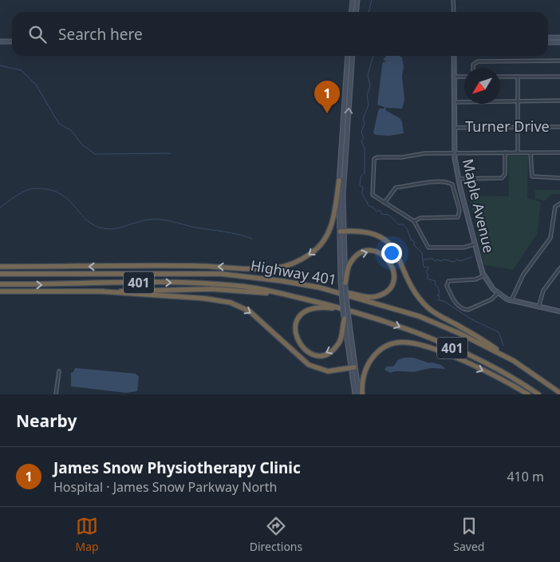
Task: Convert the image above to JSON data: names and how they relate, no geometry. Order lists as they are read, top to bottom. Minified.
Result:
{"streets":{"highway":["Highway 401","401"],"main road":["Maple Avenue"],"street":["Turner Drive"]},"crossings":[["Turner Drive","Maple Avenue"],["Highway 401","401"]],"north":"bottom left","page":{"search":"Search here","pins":"1","heading":"Nearby","list":[{"mark":"1","name":"James Snow Physiotherapy Clinic","note":"Hospital · James Snow Parkway North","value":"410 m"}],"nav":["Map","Directions","Saved"]}}
